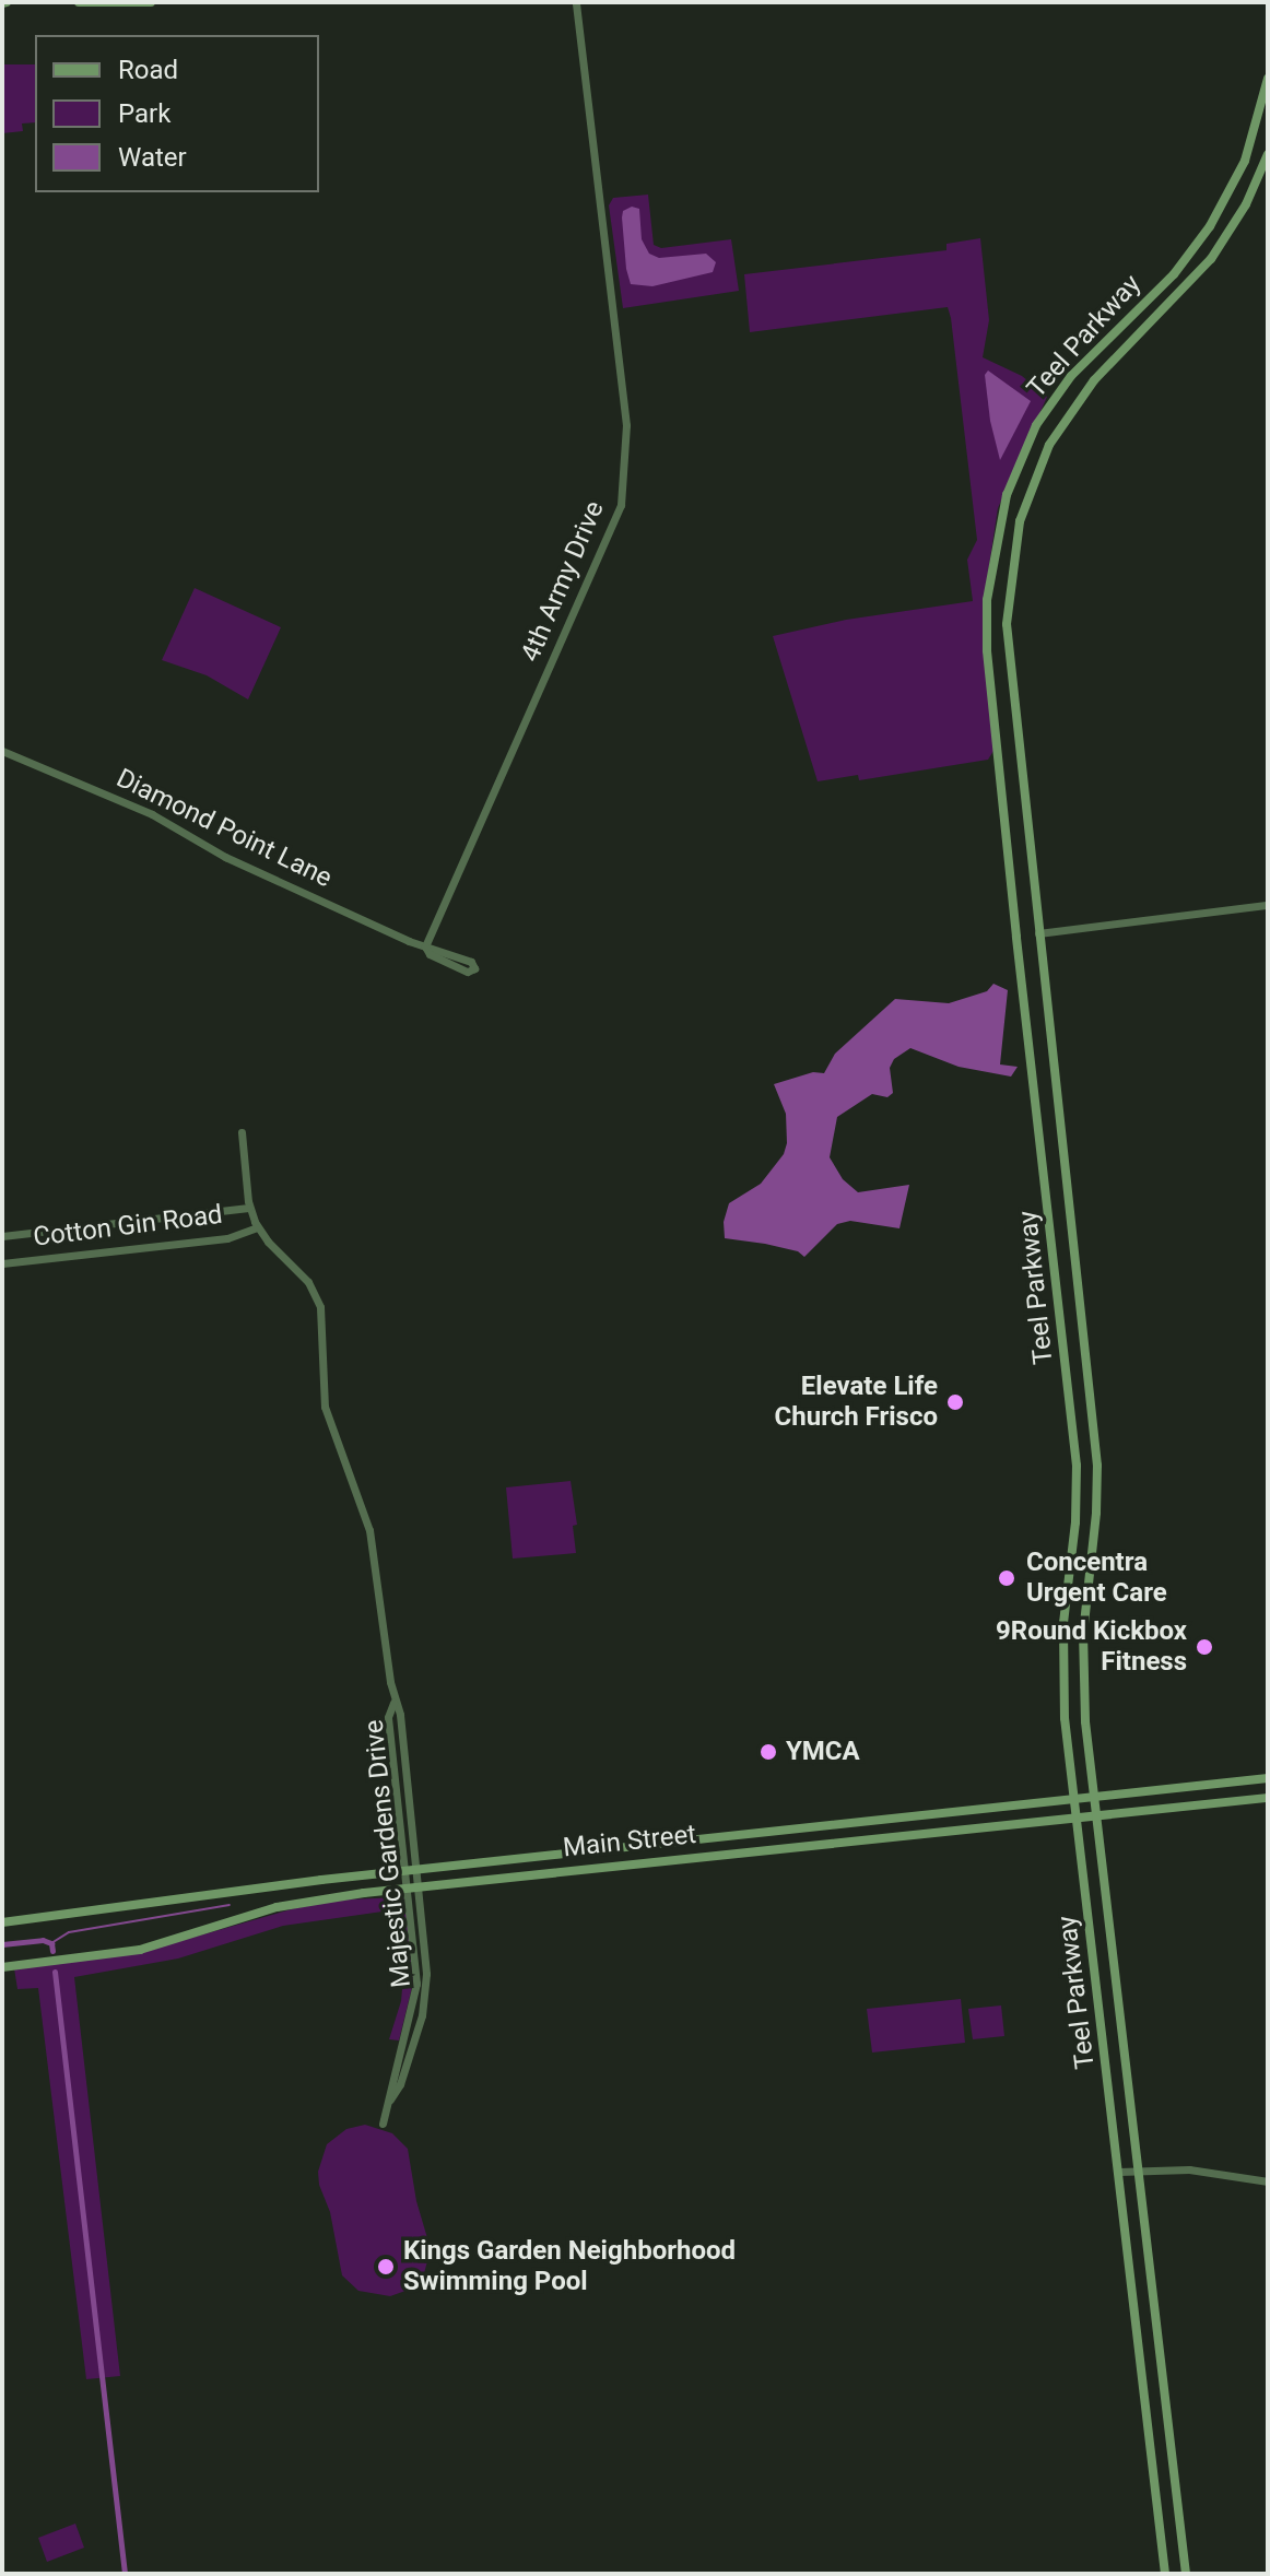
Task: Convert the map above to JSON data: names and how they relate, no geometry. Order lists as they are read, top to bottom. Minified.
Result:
{"streets":{"main road":["Teel Parkway","Main Street"],"street":["4th Army Drive","Diamond Point Lane","Cotton Gin Road","Majestic Gardens Drive"]},"crossings":[["Teel Parkway","Main Street"],["4th Army Drive","Diamond Point Lane"],["Cotton Gin Road","Majestic Gardens Drive"],["Main Street","Majestic Gardens Drive"]],"places":["Elevate Life Church Frisco","Concentra Urgent Care","9Round Kickbox Fitness","YMCA","Kings Garden Neighborhood Swimming Pool"],"legend":["Road","Park","Water"]}
